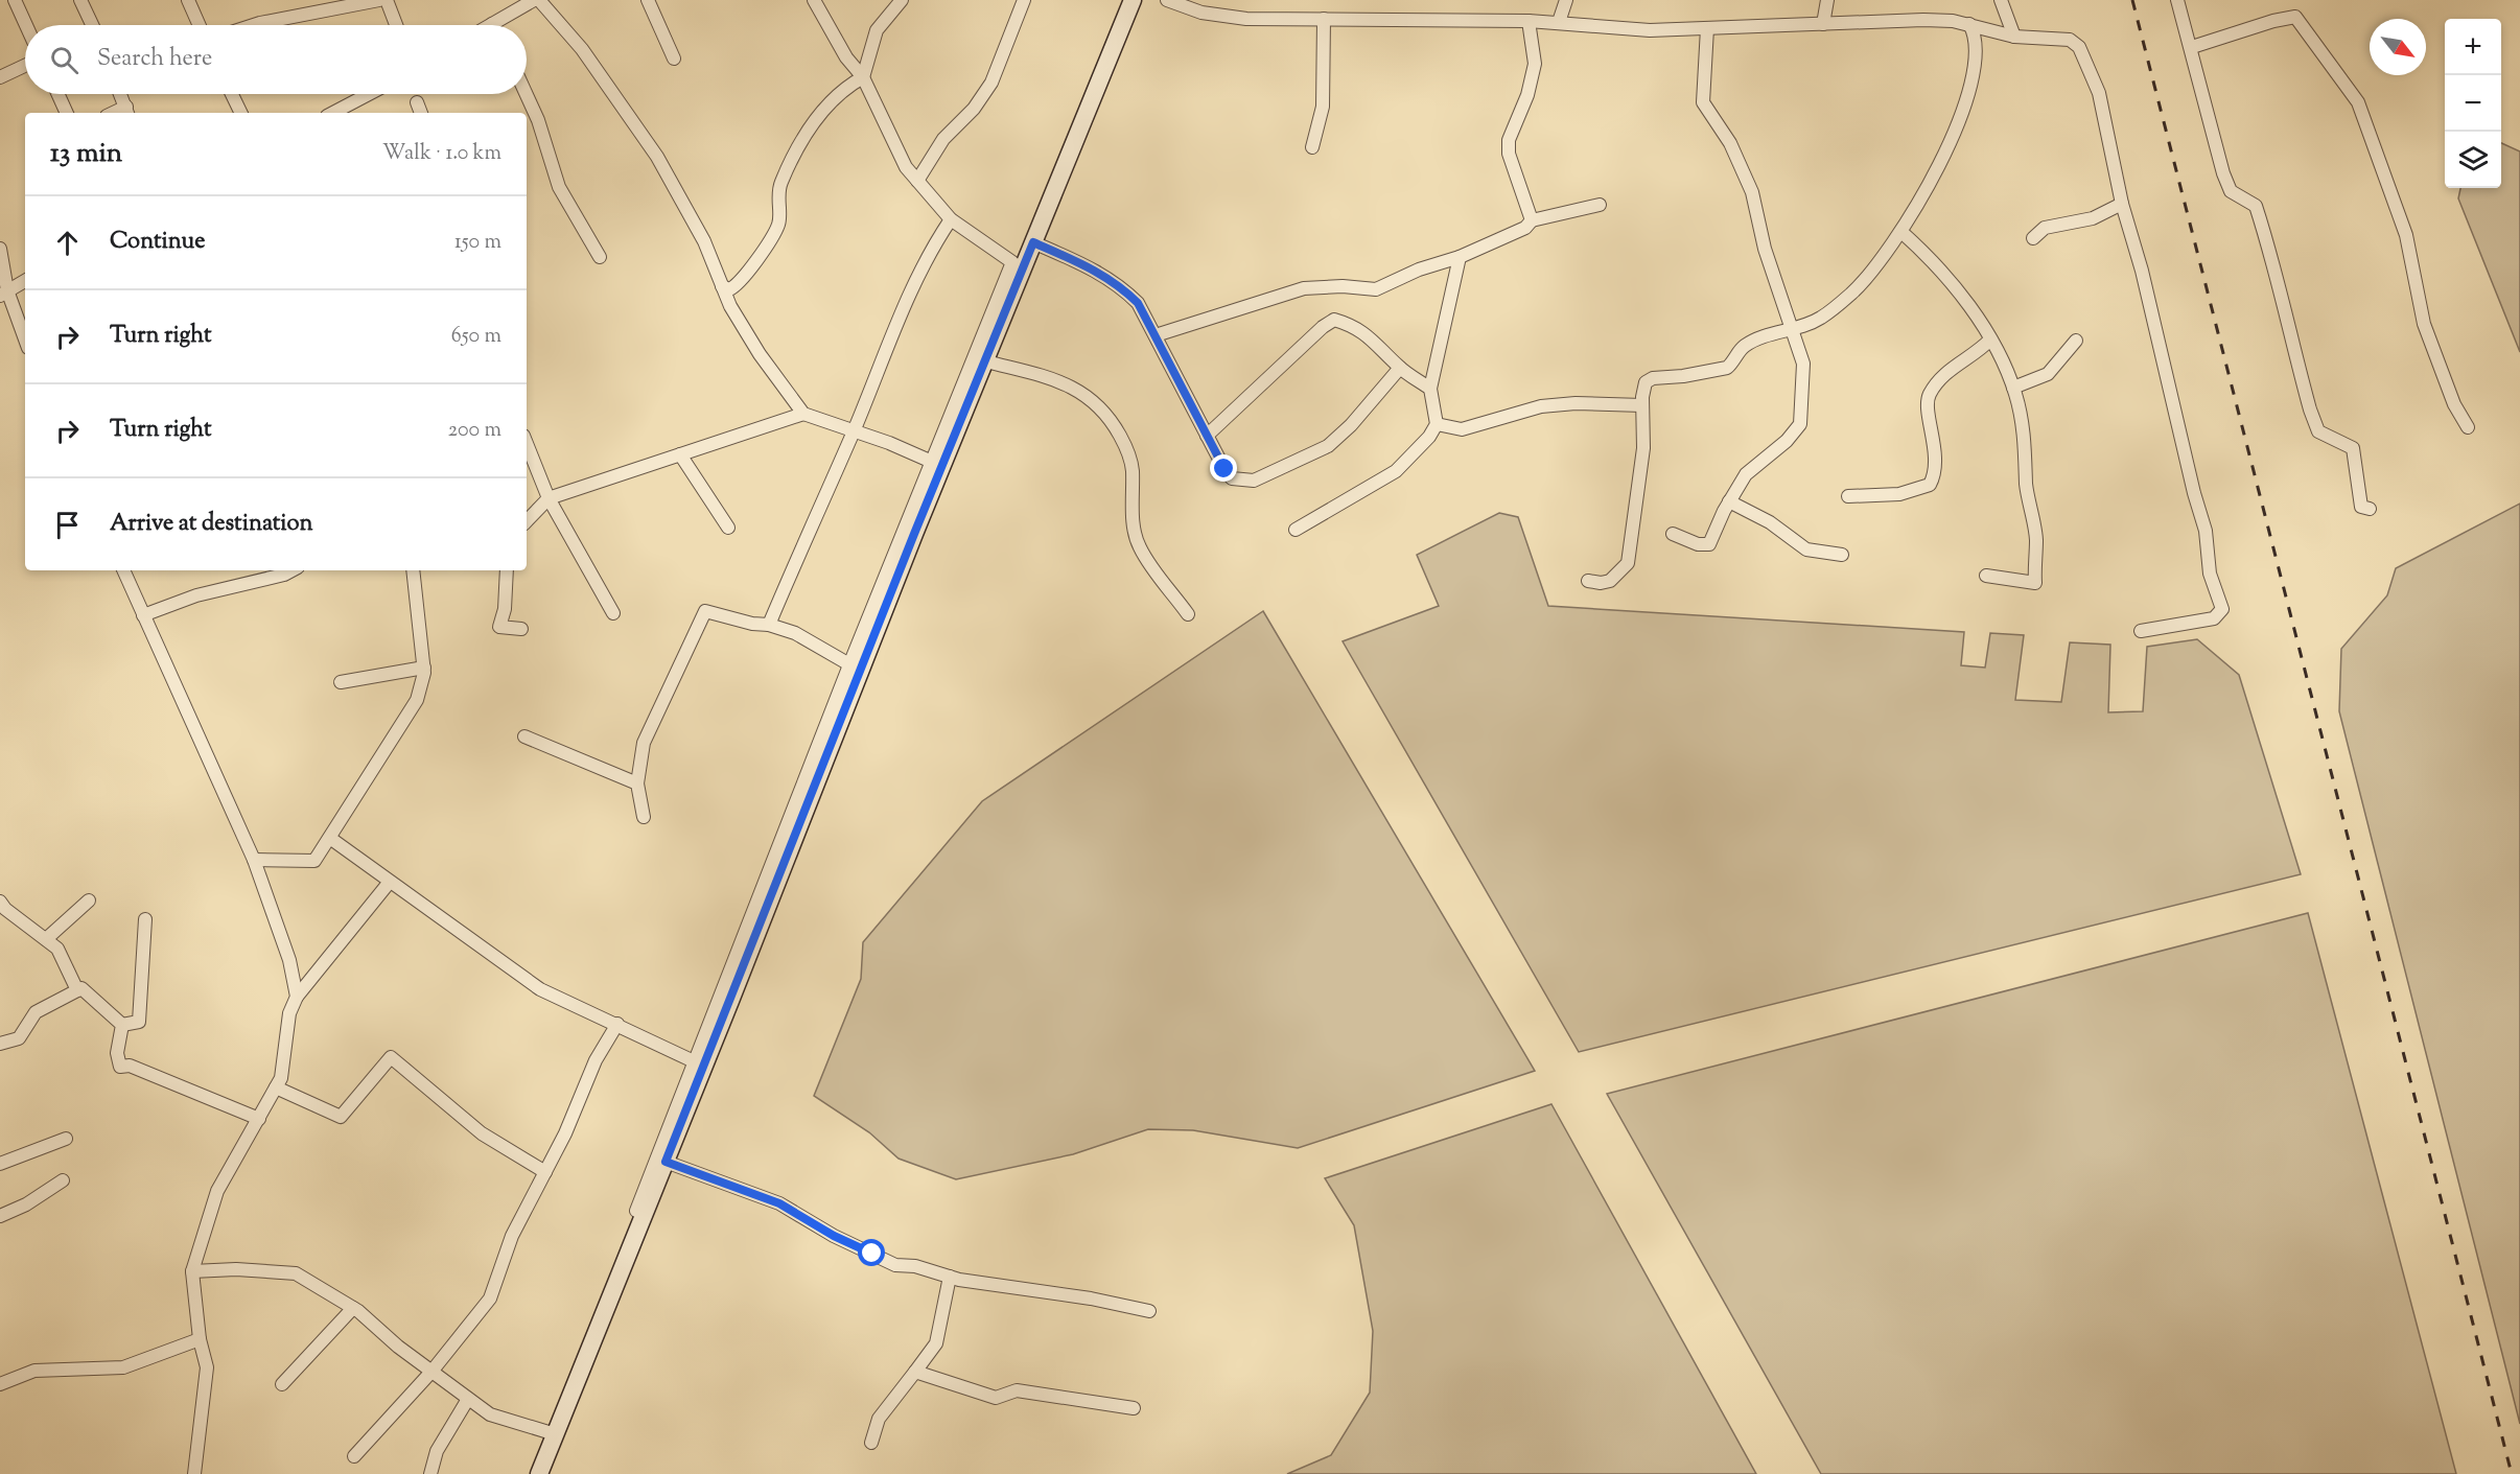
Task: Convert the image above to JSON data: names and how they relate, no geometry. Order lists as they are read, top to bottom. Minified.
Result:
{"north":"bottom right","page":{"map_buttons":["+","−"],"search":"Search here","heading":["13 min","Walk · 1.0 km"],"list":[["Continue","150 m"],["Turn right","650 m"],["Turn right","200 m"],"Arrive at destination"]}}
